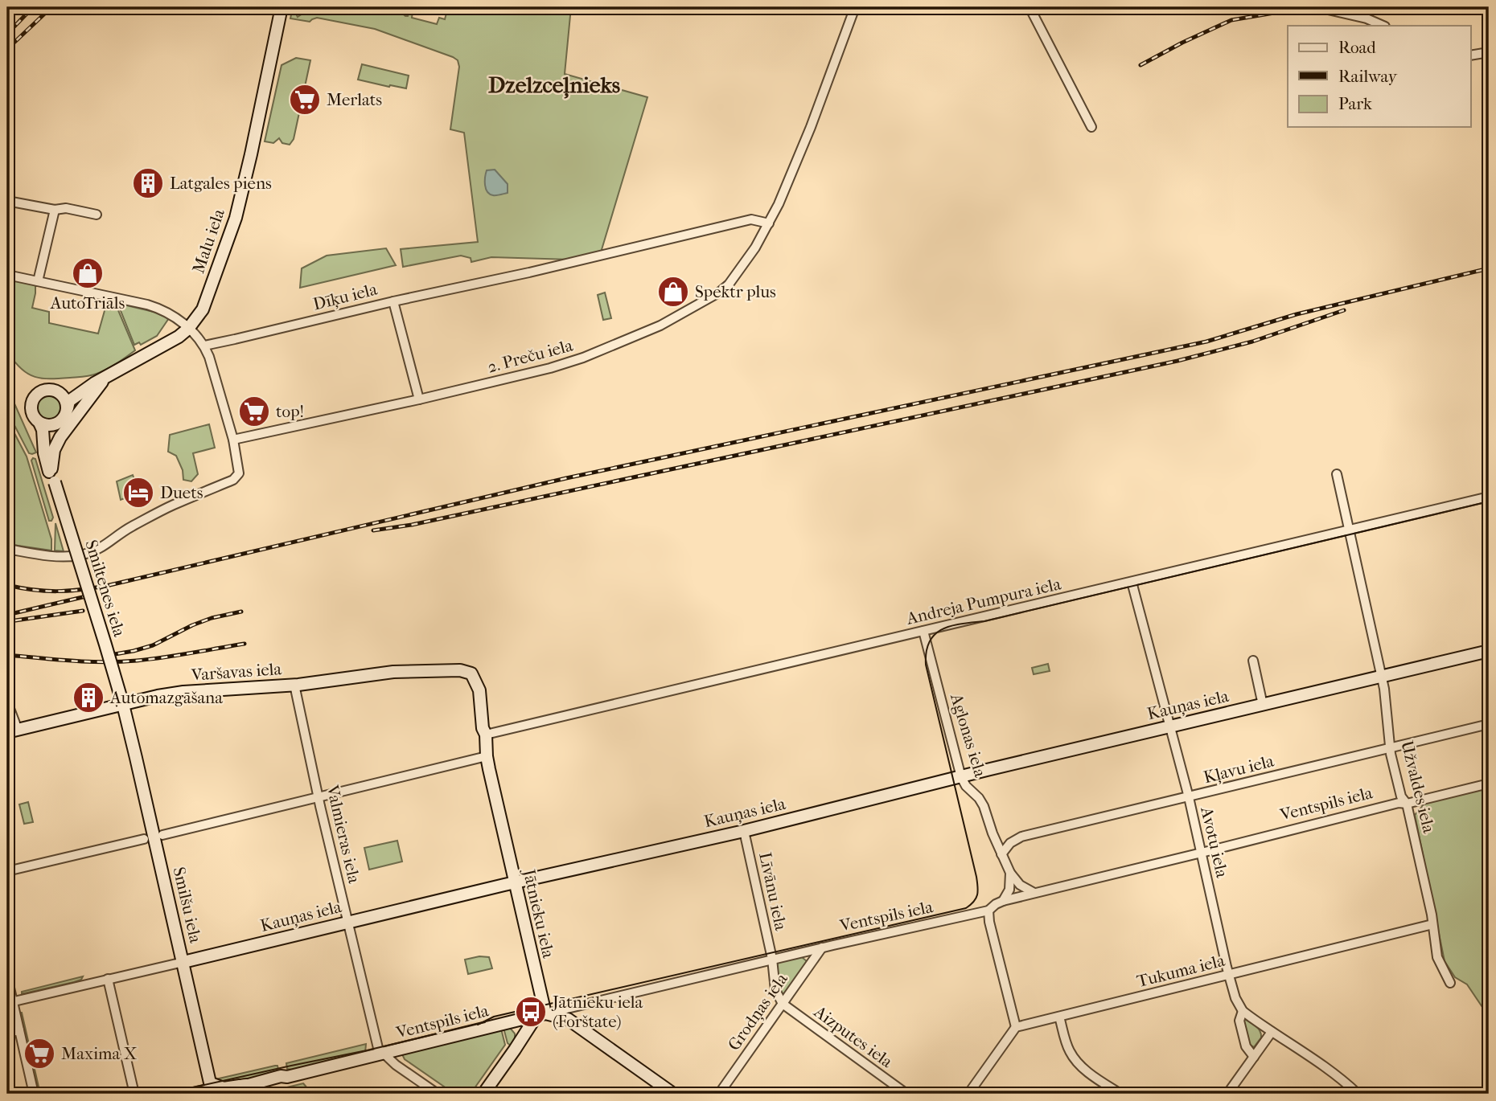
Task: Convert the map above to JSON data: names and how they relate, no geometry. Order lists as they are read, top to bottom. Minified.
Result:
{"streets":{"street":["Malu iela","Dīķu iela","2. Preču iela","Smiltenes iela","Andreja Pumpura iela","Varšavas iela","Kauņas iela","Aglonas iela","Kļavu iela","Užvaldes iela","Ventspils iela","Valmieras iela","Avotu iela","Līvānu iela","Smilšu iela","Jātnieku iela","Tukuma iela","Grodņas iela","Aizputes iela"]},"crossings":[["Malu iela","Smiltenes iela"],["Dīķu iela","2. Preču iela"],["Smiltenes iela","Varšavas iela"],["Smiltenes iela","Smilšu iela"],["Andreja Pumpura iela","Aglonas iela"],["Andreja Pumpura iela","Užvaldes iela"],["Andreja Pumpura iela","Avotu iela"],["Andreja Pumpura iela","Jātnieku iela"],["Varšavas iela","Valmieras iela"],["Varšavas iela","Smilšu iela"],["Varšavas iela","Jātnieku iela"],["Kauņas iela","Aglonas iela"],["Kauņas iela","Užvaldes iela"],["Kauņas iela","Valmieras iela"],["Kauņas iela","Avotu iela"],["Kauņas iela","Līvānu iela"],["Kauņas iela","Smilšu iela"],["Kauņas iela","Jātnieku iela"],["Aglonas iela","Kļavu iela"],["Aglonas iela","Ventspils iela"],["Kļavu iela","Užvaldes iela"],["Kļavu iela","Avotu iela"],["Užvaldes iela","Ventspils iela"],["Užvaldes iela","Tukuma iela"],["Ventspils iela","Valmieras iela"],["Ventspils iela","Avotu iela"],["Ventspils iela","Līvānu iela"],["Ventspils iela","Smilšu iela"],["Ventspils iela","Jātnieku iela"],["Ventspils iela","Grodņas iela"],["Avotu iela","Tukuma iela"],["Līvānu iela","Grodņas iela"],["Līvānu iela","Aizputes iela"],["Grodņas iela","Aizputes iela"]],"districts":["Dzelzceļnieks"],"places":{"supermarket":["Merlats","top!","Maxima X"],"building":["Latgales piens","Automazgāšana"],"shop":["AutoTriāls","Spektr plus"],"hotel":["Duets"],"bus stop":["Jātnieku iela (Forštate)"]},"legend":["Road","Railway","Park"]}
